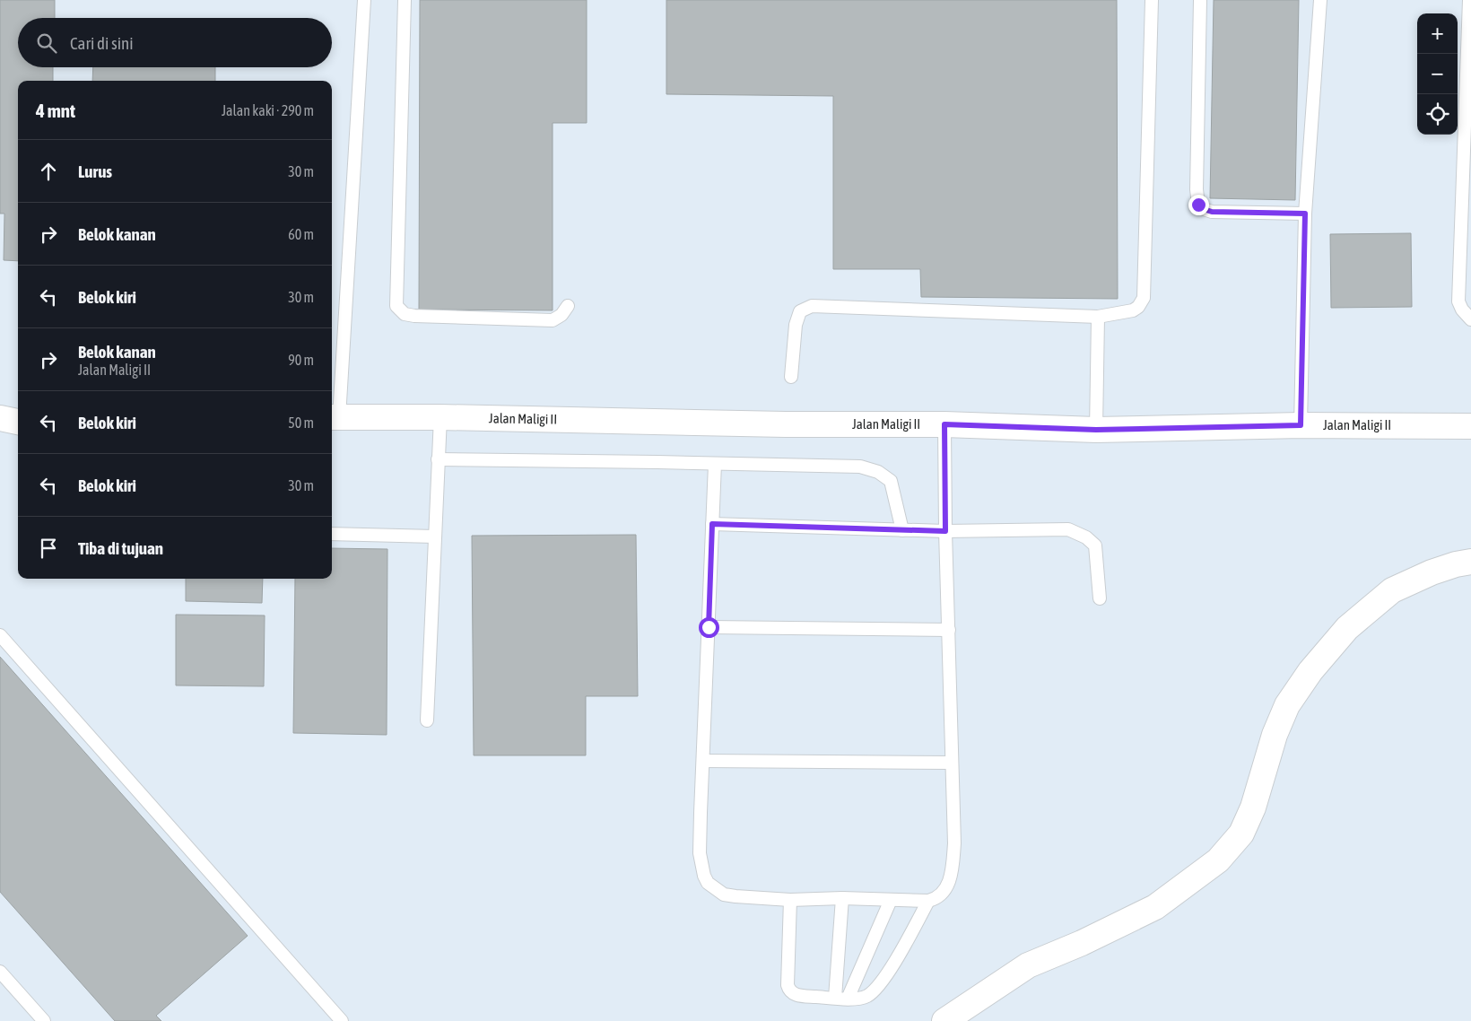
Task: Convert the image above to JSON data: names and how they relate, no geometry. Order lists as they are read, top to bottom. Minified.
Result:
{"streets":{"street":["Jalan Maligi II"]},"page":{"map_buttons":["+","−"],"search":"Cari di sini","heading":["4 mnt","Jalan kaki · 290 m"],"list":[["Lurus","30 m"],["Belok kanan","60 m"],["Belok kiri","30 m"],["Belok kanan","Jalan Maligi II","90 m"],["Belok kiri","50 m"],["Belok kiri","30 m"],"Tiba di tujuan"]}}
